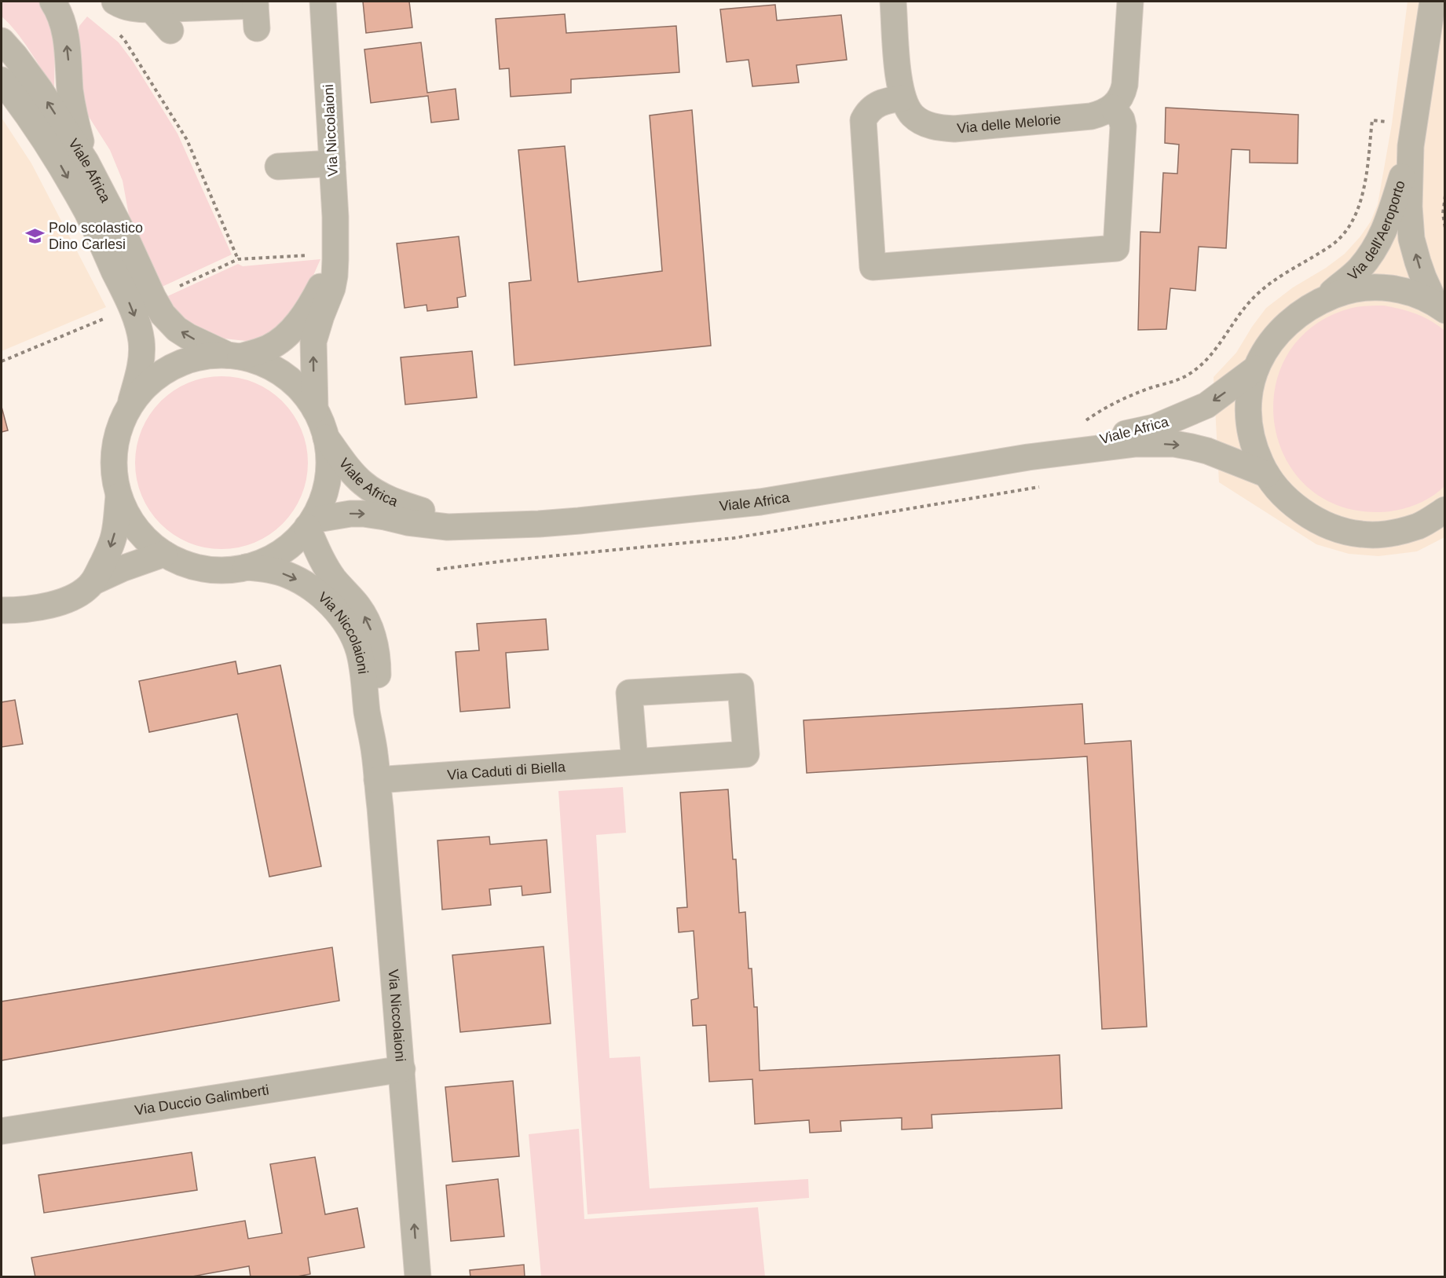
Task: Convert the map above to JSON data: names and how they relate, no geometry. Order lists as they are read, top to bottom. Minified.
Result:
{"streets":{"street":["Via delle Melorie","Via Niccolaioni","Viale Africa","Via dell'Aeroporto","Via Caduti di Biella","Via Duccio Galimberti"]},"crossings":[["Via Niccolaioni","Viale Africa"],["Via Niccolaioni","Via Caduti di Biella"],["Via Niccolaioni","Via Duccio Galimberti"],["Viale Africa","Via dell'Aeroporto"]],"places":{"school or university":["Polo scolastico Dino Carlesi"]}}
